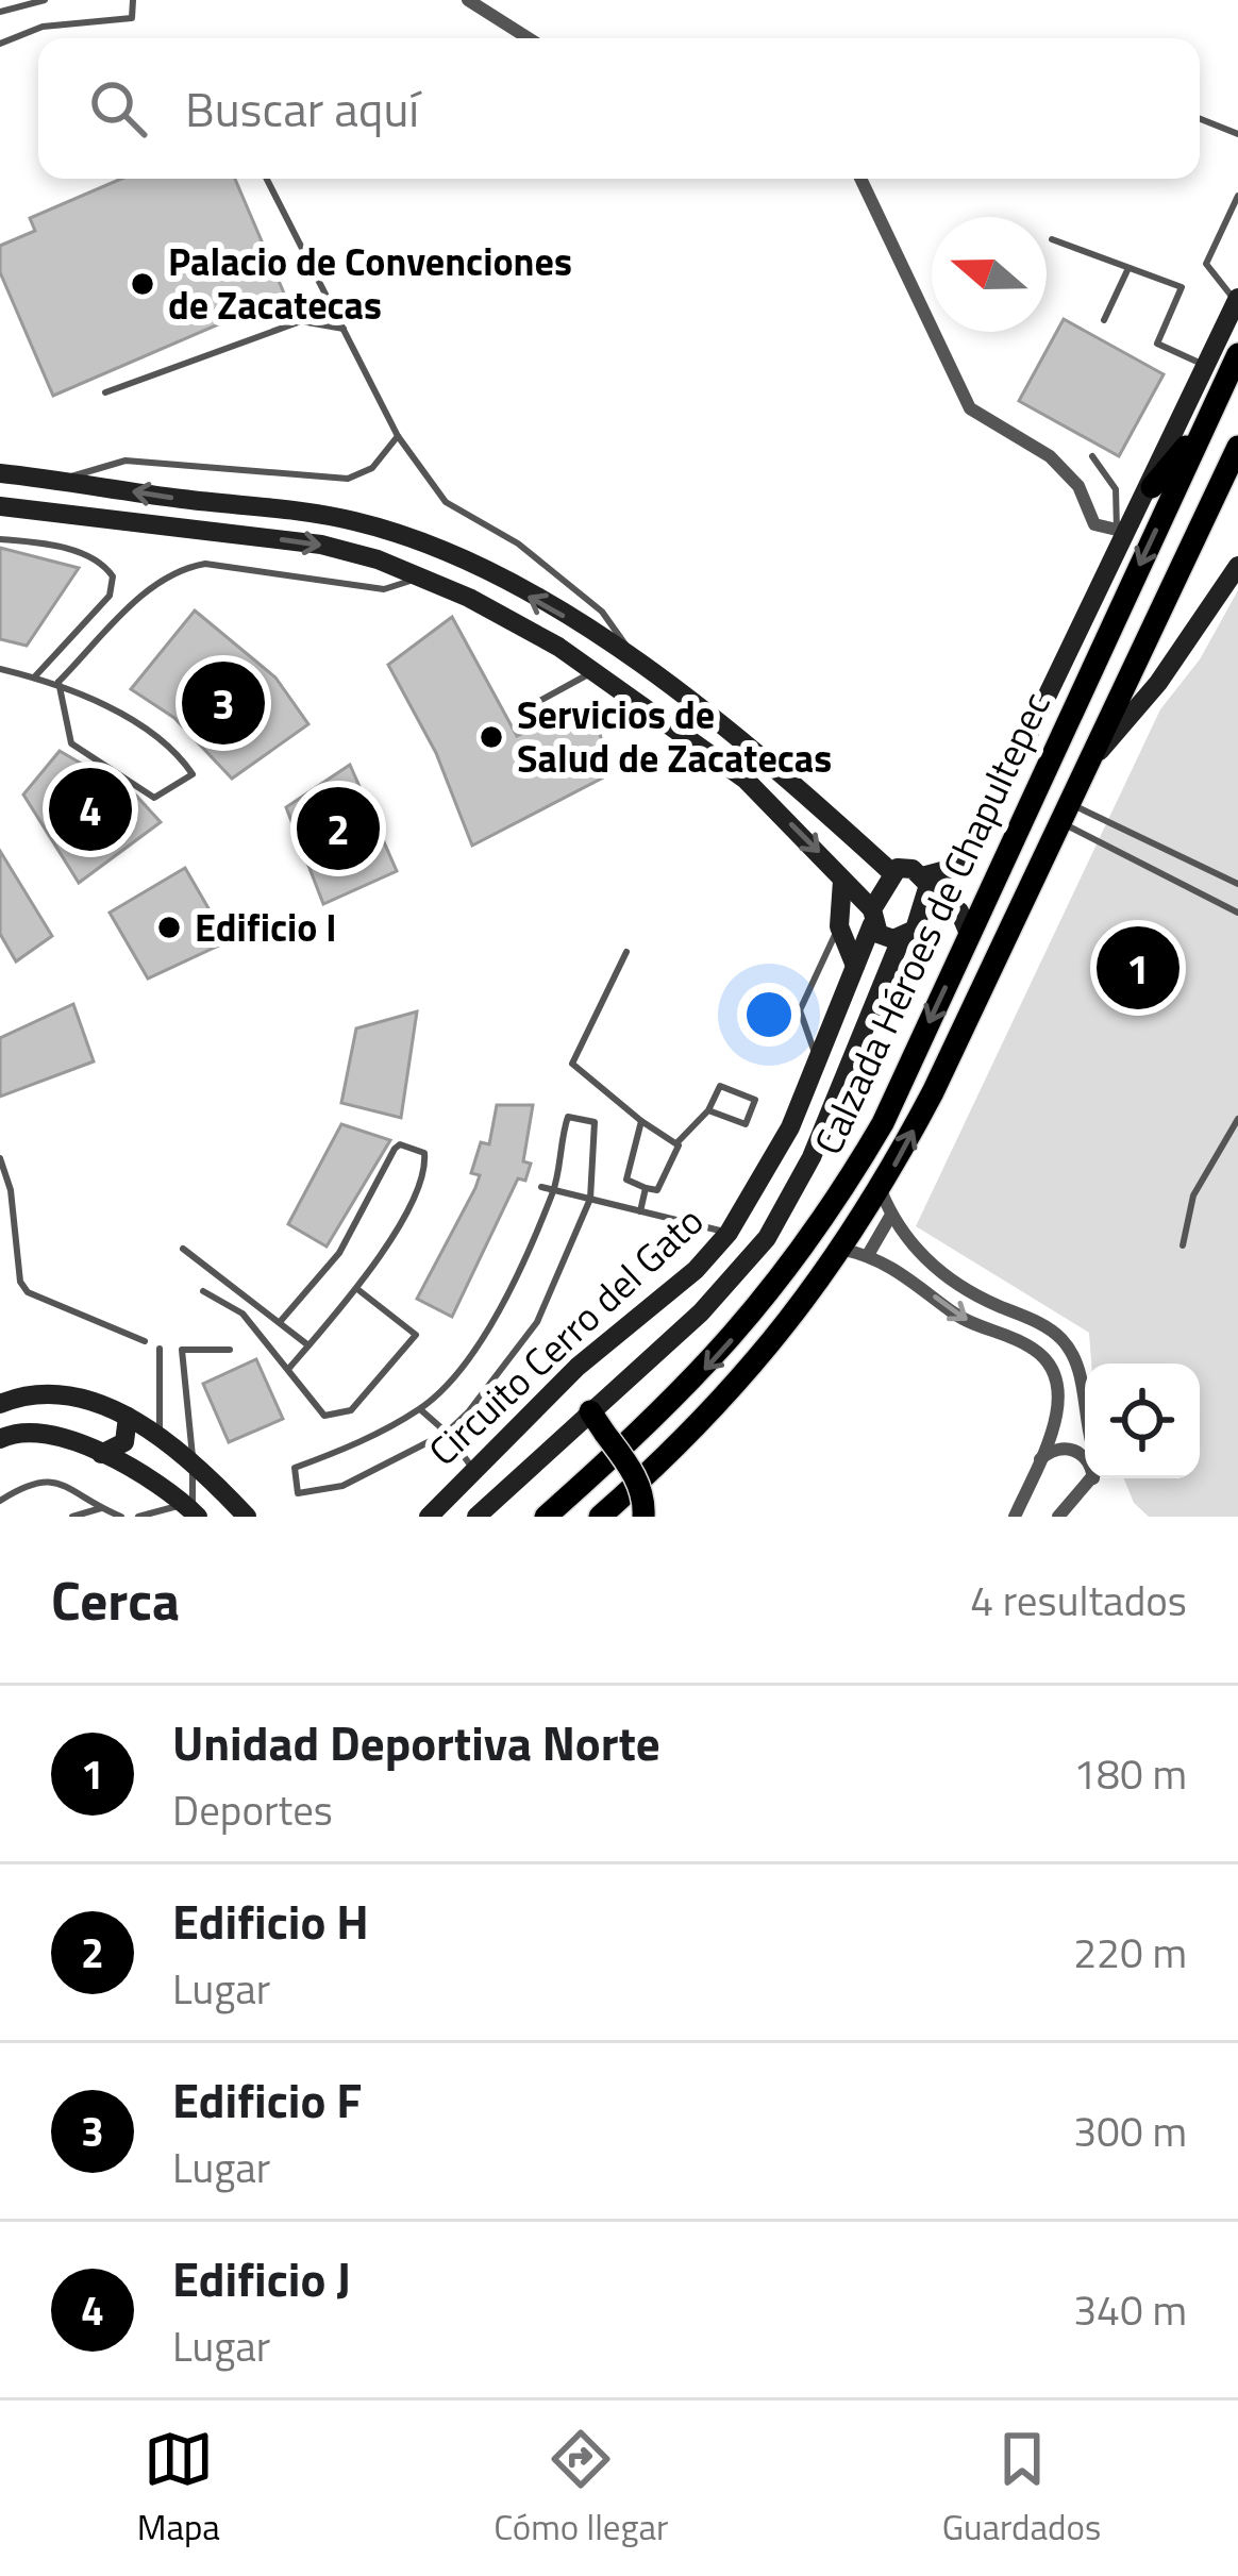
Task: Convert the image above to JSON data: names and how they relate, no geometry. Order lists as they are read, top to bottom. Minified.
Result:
{"streets":{"main road":["Calzada Héroes de Chapultepec"],"street":["Circuito Cerro del Gato"]},"places":["Palacio de Convenciones de Zacatecas","Servicios de Salud de Zacatecas","Edificio I"],"north":"left","page":{"search":"Buscar aquí","pins":["3","4","2","1"],"heading":["Cerca","4 resultados"],"list":[{"mark":"1","name":"Unidad Deportiva Norte","note":"Deportes","value":"180 m"},{"mark":"2","name":"Edificio H","note":"Lugar","value":"220 m"},{"mark":"3","name":"Edificio F","note":"Lugar","value":"300 m"},{"mark":"4","name":"Edificio J","note":"Lugar","value":"340 m"}],"nav":["Mapa","Cómo llegar","Guardados"]}}
